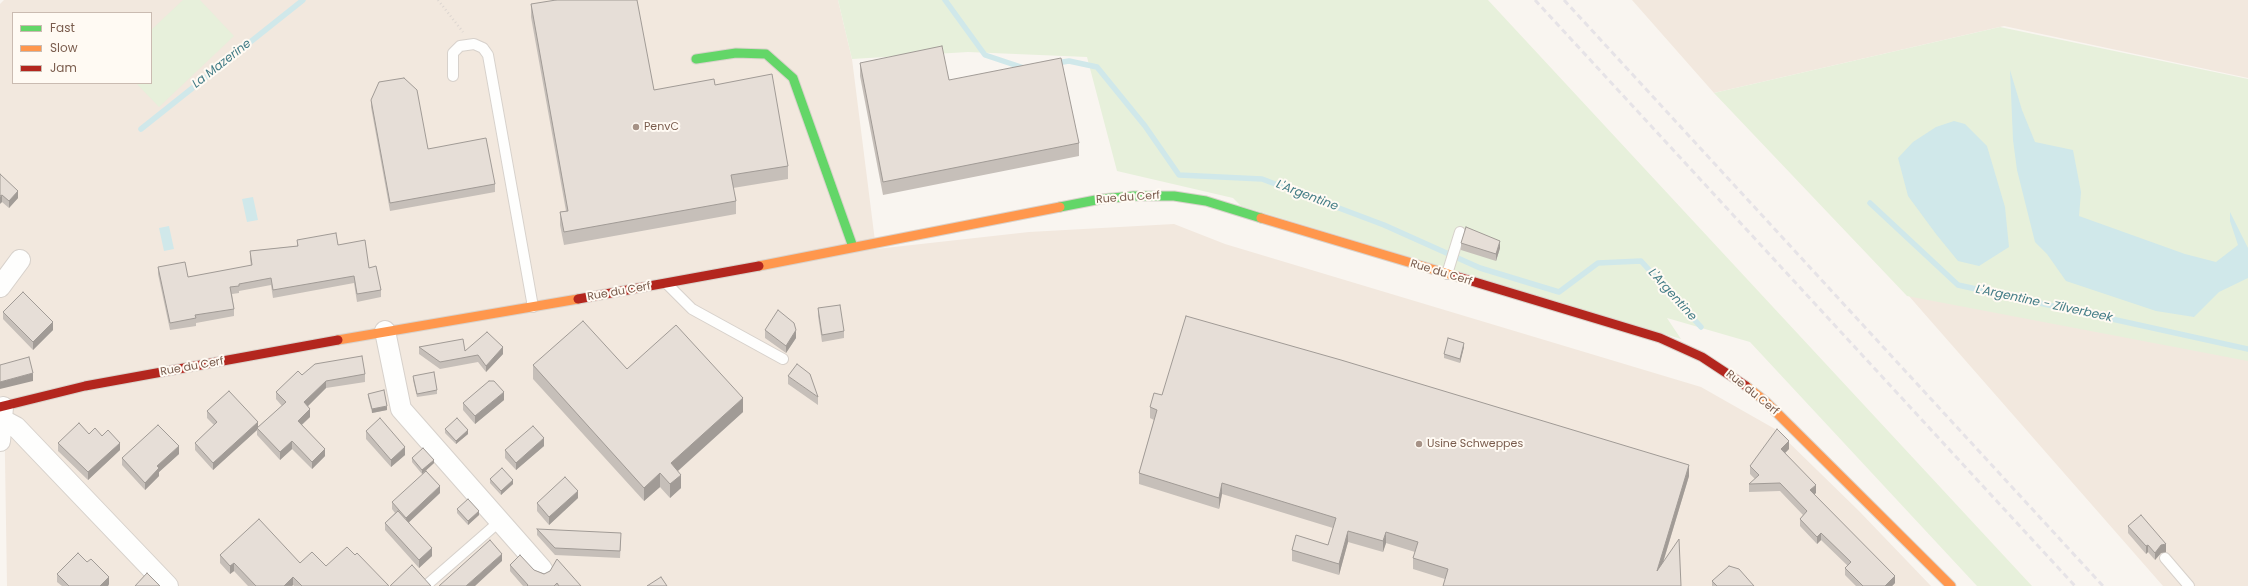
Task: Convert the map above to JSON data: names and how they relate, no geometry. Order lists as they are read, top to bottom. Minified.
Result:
{"streets":{"street":["Rue du Cerf"]},"water":["La Mazerine","L'Argentine","L'Argentine - Zilverbeek"],"places":["PenvC","Usine Schweppes"],"legend":["Fast","Slow","Jam"]}
